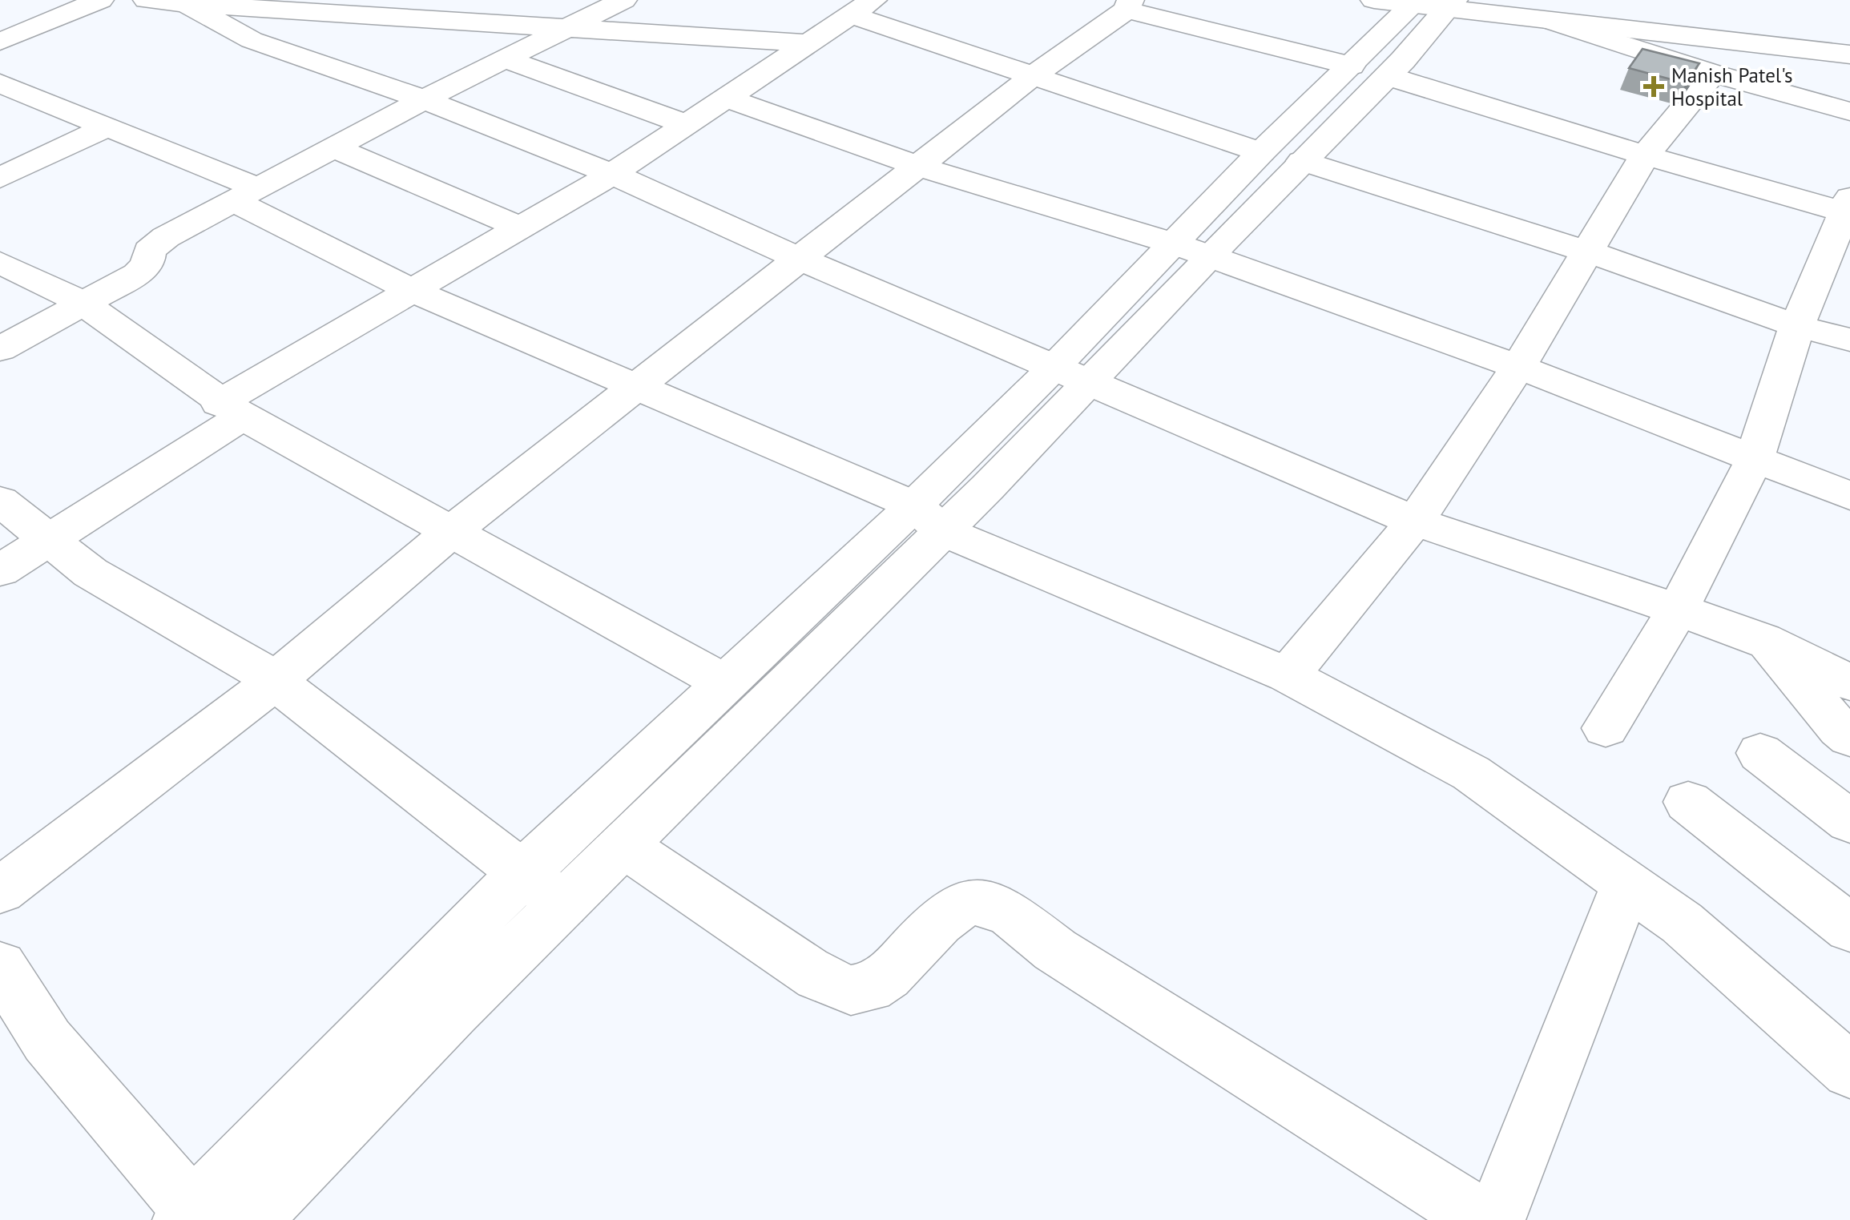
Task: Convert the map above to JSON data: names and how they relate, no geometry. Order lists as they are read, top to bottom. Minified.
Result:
{"places":{"health":["Manish Patel's Hospital"]}}
